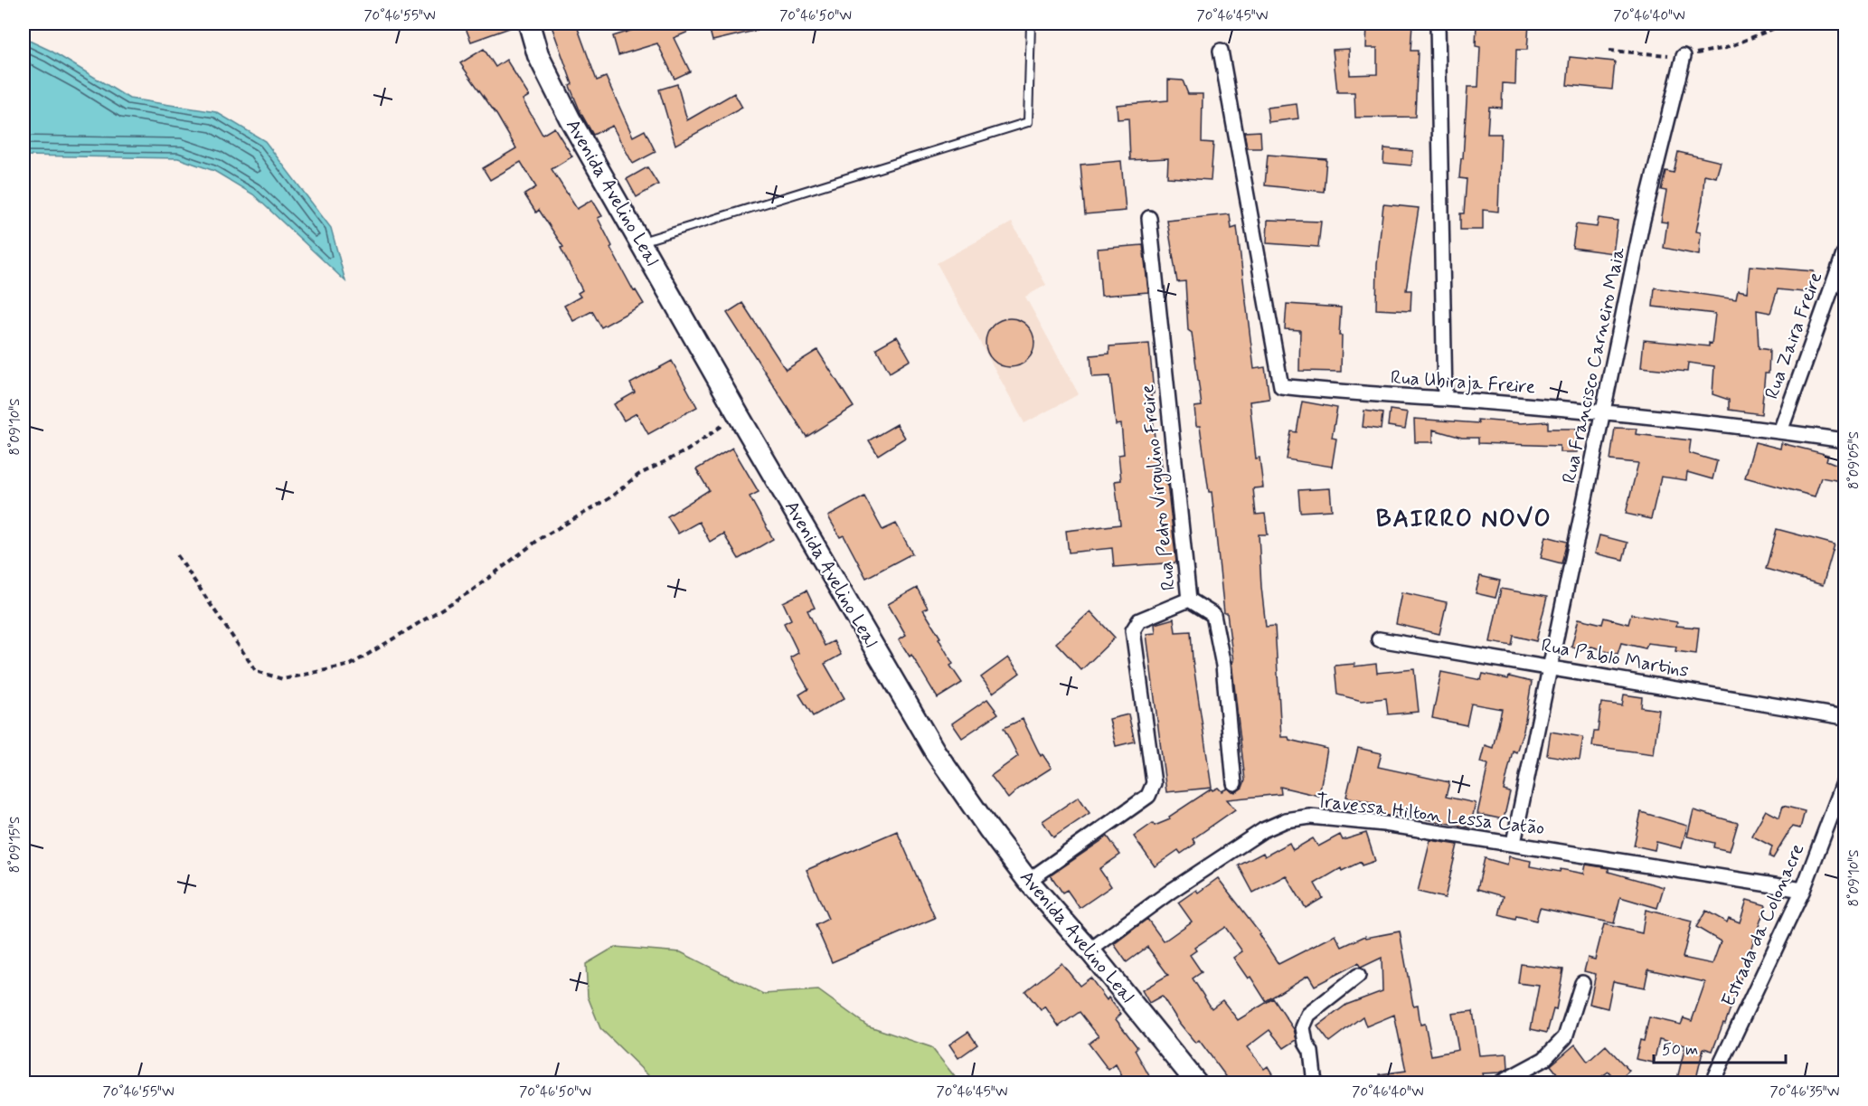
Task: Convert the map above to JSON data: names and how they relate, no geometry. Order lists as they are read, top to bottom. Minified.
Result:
{"streets":{"main road":["Avenida Avelino Leal"],"street":["Rua Zaira Freire","Rua Francisco Carneiro Maia","Rua Ubiraja Freire","Rua Pedro Virgulino Freire","Rua Pablo Martins","Travessa Hilton Lessa Catão","Estrada da Colonacre"]},"crossings":[["Avenida Avelino Leal","Rua Pedro Virgulino Freire"],["Avenida Avelino Leal","Travessa Hilton Lessa Catão"],["Rua Zaira Freire","Rua Ubiraja Freire"],["Rua Francisco Carneiro Maia","Rua Ubiraja Freire"],["Rua Francisco Carneiro Maia","Rua Pablo Martins"],["Rua Francisco Carneiro Maia","Travessa Hilton Lessa Catão"],["Travessa Hilton Lessa Catão","Estrada da Colonacre"]],"districts":["BAIRRO NOVO"],"scale_bar":"50 m","coordinates":["70°46'55\"W","70°46'50\"W","70°46'45\"W","70°46'40\"W","8°09'10\"S","8°09'05\"S","8°09'15\"S","70°46'35\"W"]}
